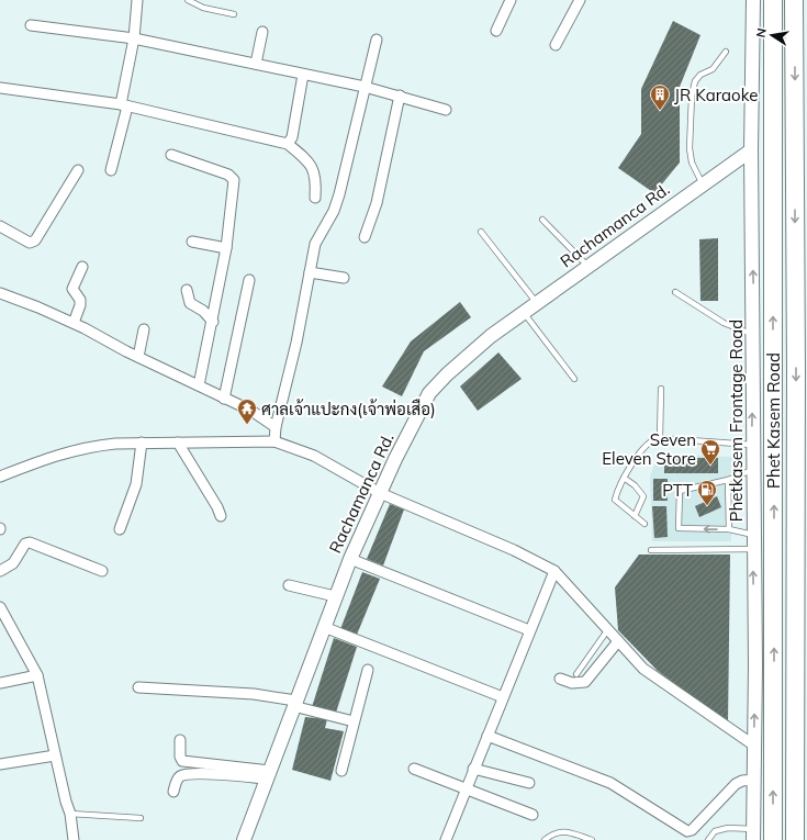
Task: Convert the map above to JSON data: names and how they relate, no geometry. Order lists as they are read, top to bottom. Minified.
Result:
{"streets":{"highway":["Phet Kasem Road"],"street":["Rachamanca Rd.","Phetkasem Frontage Road"]},"crossings":[["Rachamanca Rd.","Phetkasem Frontage Road"]],"one_way":["Phetkasem Frontage Road"],"places":{"building":["JR Karaoke"],"temple":["ศาลเจ้าแปะกง(เจ้าพ่อเสือ)"],"supermarket":["Seven Eleven Store"],"fuel station":["PTT"]},"north":"left"}
